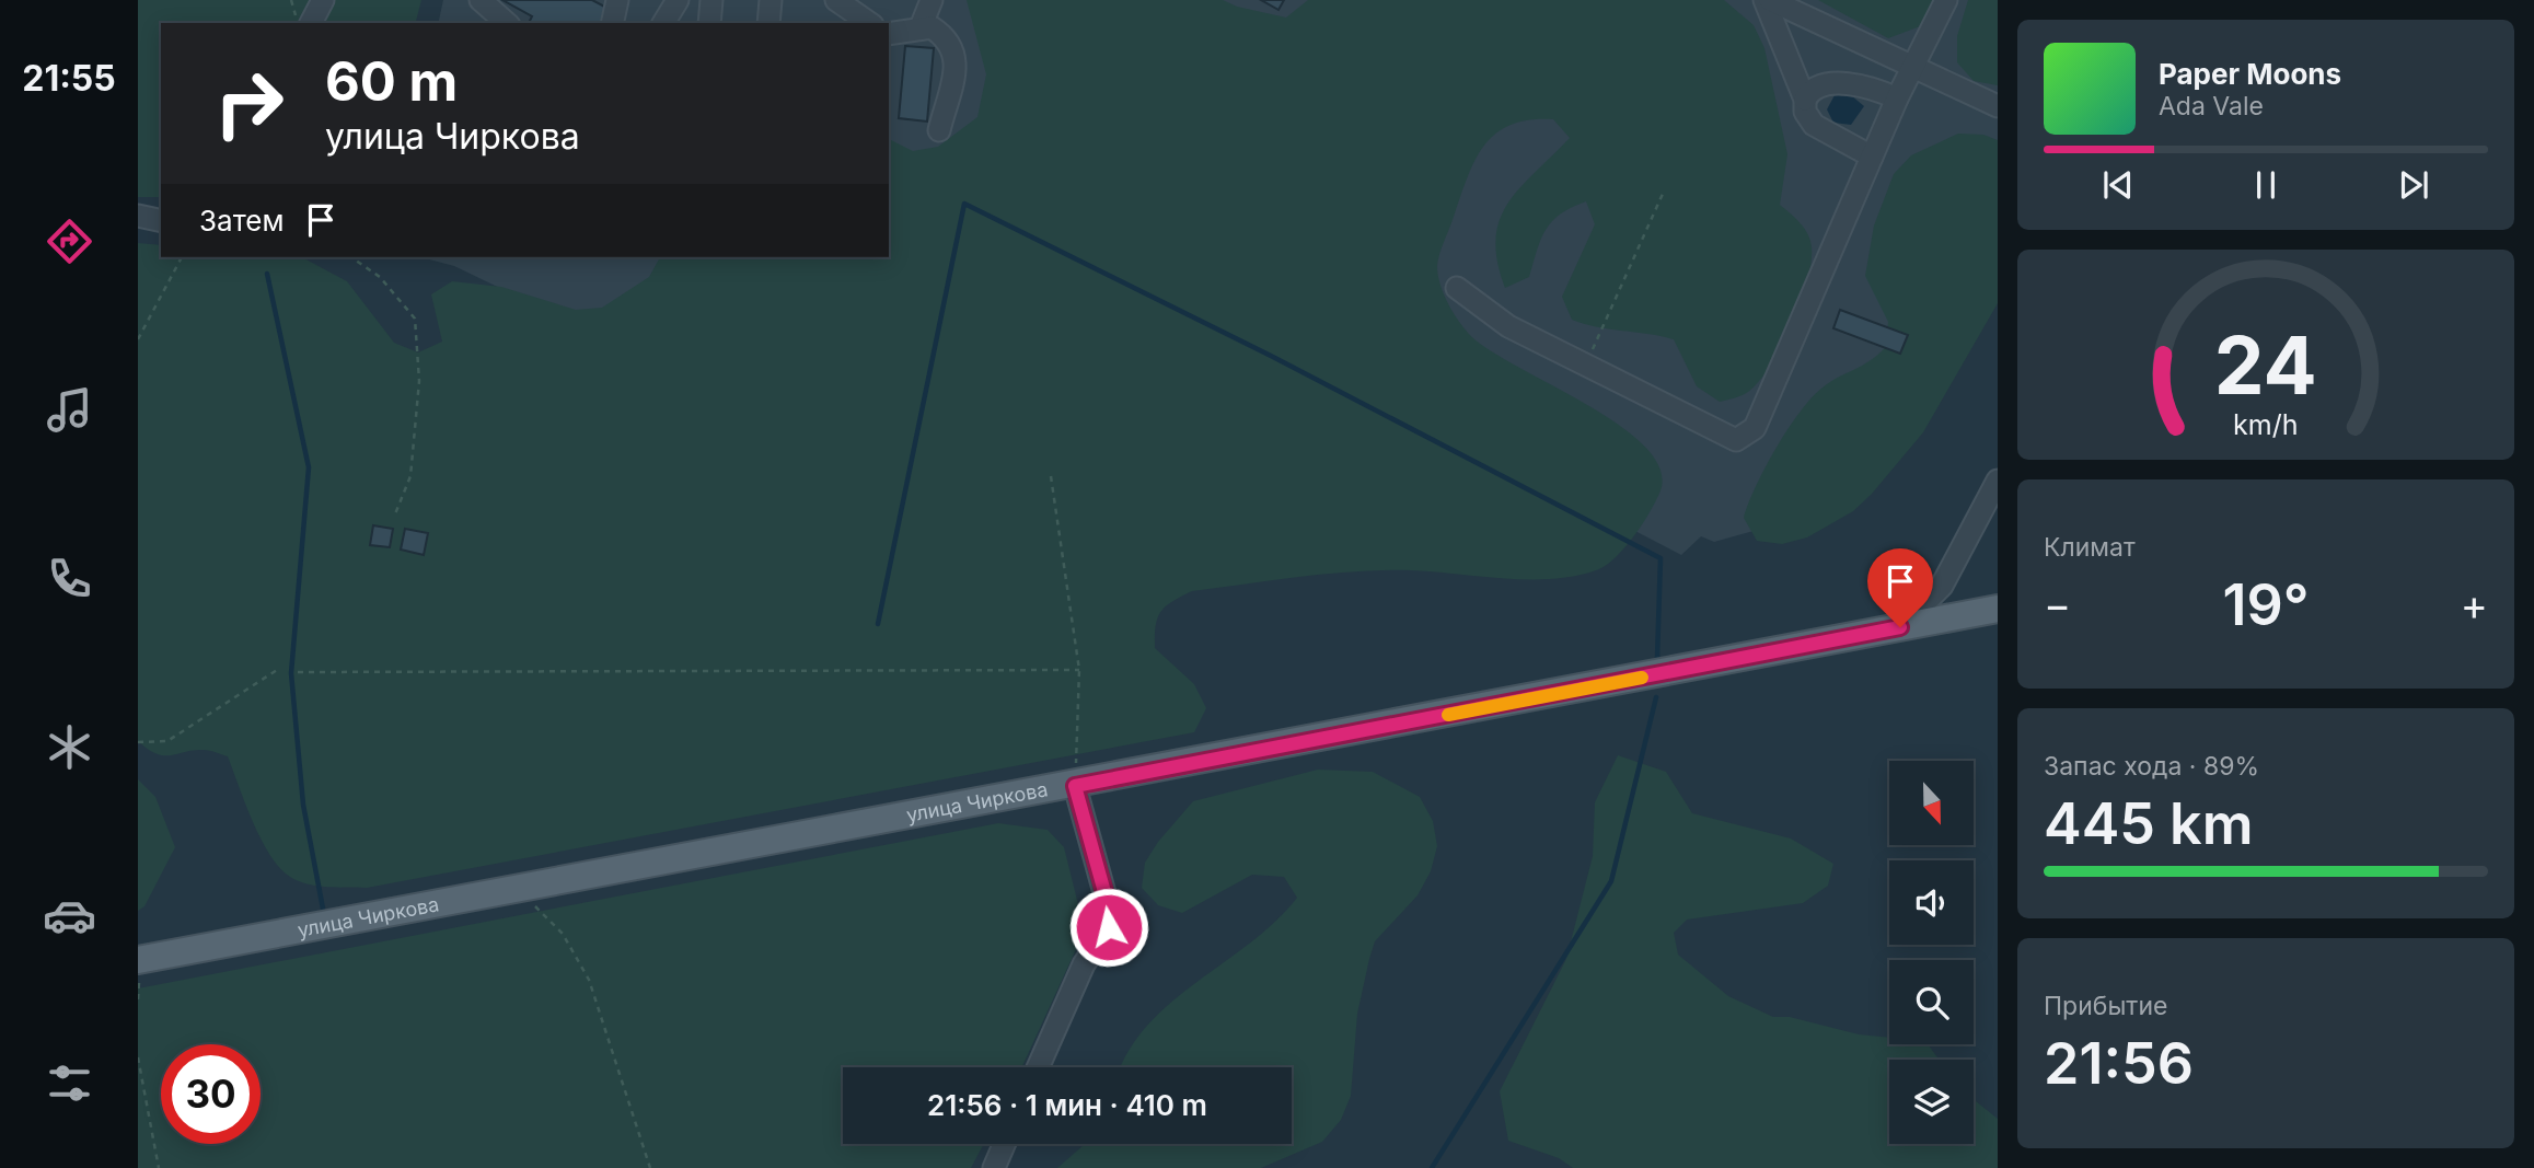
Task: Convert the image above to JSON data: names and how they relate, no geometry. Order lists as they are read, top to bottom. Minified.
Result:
{"streets":{"main road":["улица Чиркова"]},"north":"bottom","page":{"tabs":"21:55","turn":["60 m","улица Чиркова"],"song":["Paper Moons","Ada Vale"],"then":"Затем","tile":["Климат",["Запас хода · 89%","445 km"],["Прибытие","21:56"]],"heat":["−","19°","+"],"limit":"30","trip":"21:56 · 1 мин · 410 m","gauge":["24","km/h"]}}
